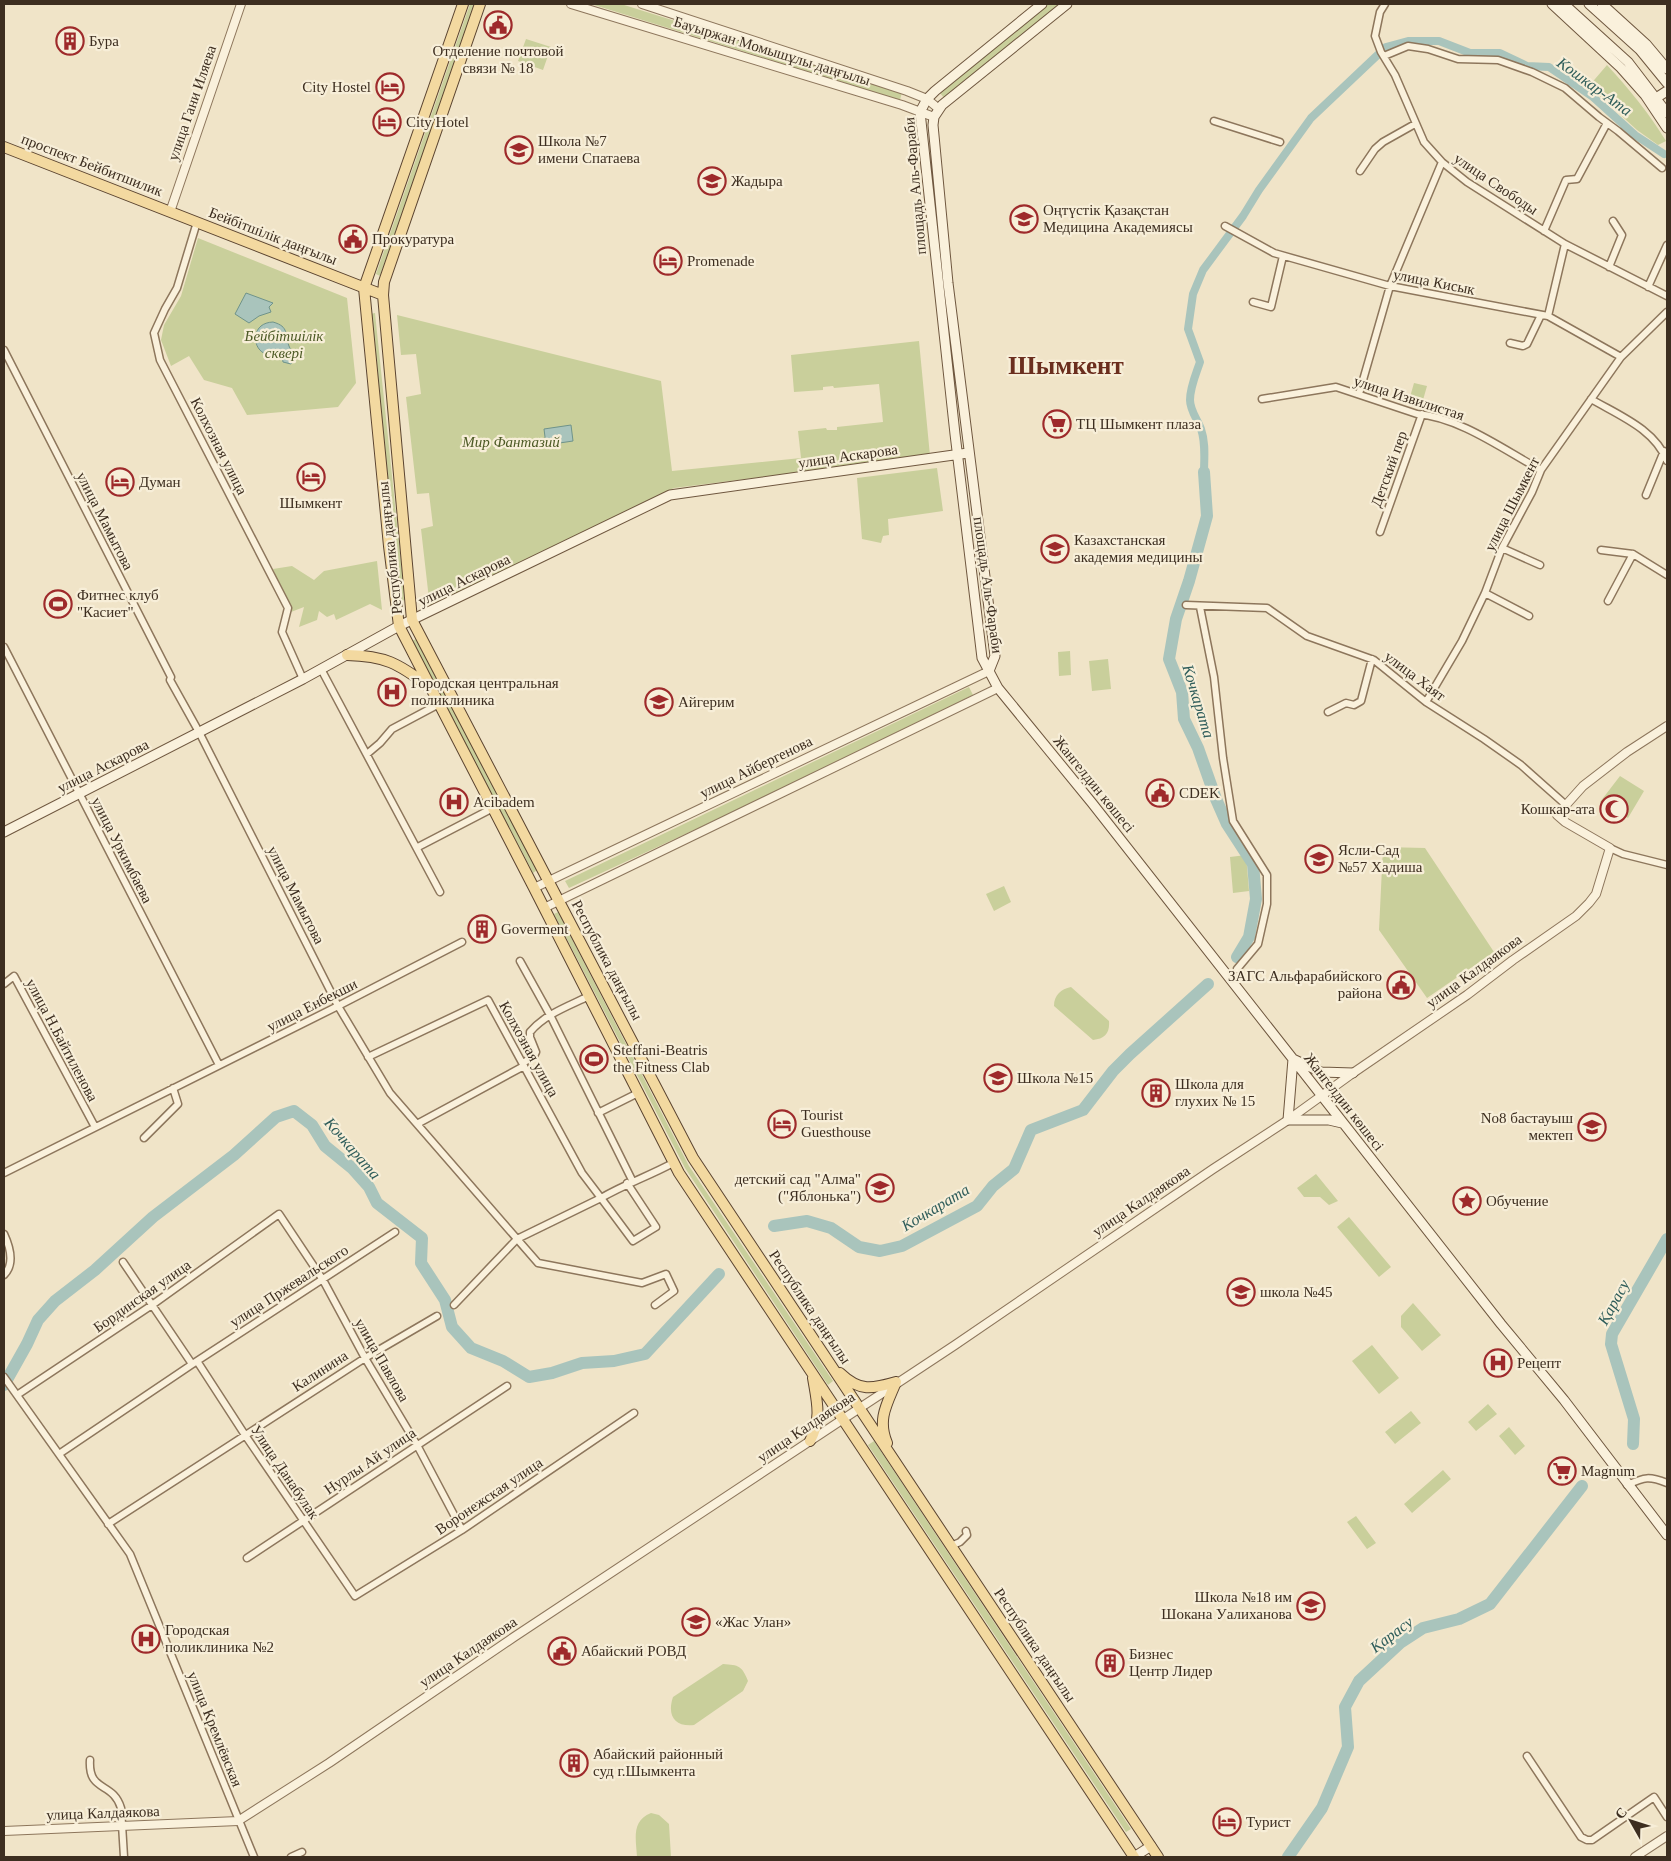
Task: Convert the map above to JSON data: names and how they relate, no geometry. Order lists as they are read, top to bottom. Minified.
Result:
{"streets":{"main road":["проспект Бейбитшилик","площадь Аль-Фараби","Бейбітшілік даңғылы","улица Аскарова","Республика даңғылы","Жангелдин көшесі"],"street":["Бауыржан Момышұлы даңғылы","улица Гани Иляева","улица Свободы","улица Кисык","улица Извилистая","Колхозная улица","Детский пер","улица Шымкент","улица Мамытова","улица Хаят","улица Айбергенова","улица Уркимбаева","улица Калдаякова","улица Енбекши","улица Н.Байтиленова","улица Пржевальского","Бординская улица","улица Павлова","Калинина","Нурлы Ай улица","Улица Данабулак","Воронежская улица","улица Кремлёвская"]},"crossings":[["Бауыржан Момышұлы даңғылы","площадь Аль-Фараби"],["улица Гани Иляева","проспект Бейбитшилик"],["улица Гани Иляева","Бейбітшілік даңғылы"],["проспект Бейбитшилик","Бейбітшілік даңғылы"],["площадь Аль-Фараби","улица Аскарова"],["площадь Аль-Фараби","улица Айбергенова"],["площадь Аль-Фараби","Жангелдин көшесі"],["Бейбітшілік даңғылы","Колхозная улица"],["Бейбітшілік даңғылы","Республика даңғылы"],["улица Кисык","улица Шымкент"],["улица Извилистая","Детский пер"],["улица Извилистая","улица Шымкент"],["Колхозная улица","улица Аскарова"],["Колхозная улица","улица Мамытова"],["улица Аскарова","улица Мамытова"],["улица Аскарова","Республика даңғылы"],["улица Аскарова","улица Уркимбаева"],["улица Шымкент","улица Хаят"],["улица Мамытова","улица Енбекши"],["Республика даңғылы","улица Айбергенова"],["Республика даңғылы","улица Калдаякова"],["Жангелдин көшесі","улица Калдаякова"],["улица Уркимбаева","улица Енбекши"],["улица Калдаякова","улица Кремлёвская"],["улица Енбекши","улица Н.Байтиленова"],["улица Пржевальского","улица Павлова"],["улица Пржевальского","Улица Данабулак"],["улица Пржевальского","улица Кремлёвская"],["Бординская улица","улица Павлова"],["Бординская улица","Улица Данабулак"],["Бординская улица","улица Кремлёвская"],["улица Павлова","Калинина"],["улица Павлова","Нурлы Ай улица"],["улица Павлова","Воронежская улица"],["Калинина","Улица Данабулак"],["Калинина","улица Кремлёвская"],["Нурлы Ай улица","Улица Данабулак"],["Улица Данабулак","Воронежская улица"]],"districts":["Шымкент"],"water":["Кошкар-Ата","Кочкарата","Қарасу"],"parks":["Бейбітшілік сквері","Мир Фантазий"],"places":{"public building":["Отделение почтовой связи № 18","Прокуратура","CDEK","ЗАГС Альфарабийского района","Абайский РОВД"],"building":["Бура","Goverment","Школа для глухих № 15","Бизнес Центр Лидер","Абайский районный суд г.Шымкента"],"hotel":["City Hostel","City Hotel","Promenade","Шымкент","Думан","Tourist Guesthouse","Турист"],"school or university":["Школа №7 имени Спатаева","Жадыра","Оңтүстік Қазақстан Медицина Академиясы","Казахстанская академия медицины","Айгерим","Ясли-Сад №57 Хадиша","Школа №15","No8 бастауыш мектеп","детский сад \"Алма\" (\"Яблонька\")","школа №45","Школа №18 им Шокана Уалиханова","«Жас Улан»"],"supermarket":["ТЦ Шымкент плаза","Magnum"],"sports":["Фитнес клуб \"Касиет\"","Steffani-Beatris the Fitness Clab"],"hospital":["Городская центральная поликлиника","Acibadem","Рецепт","Городская поликлиника №2"],"mosque":["Кошкар-ата"],"place":["Обучение"]},"north":"top left"}
